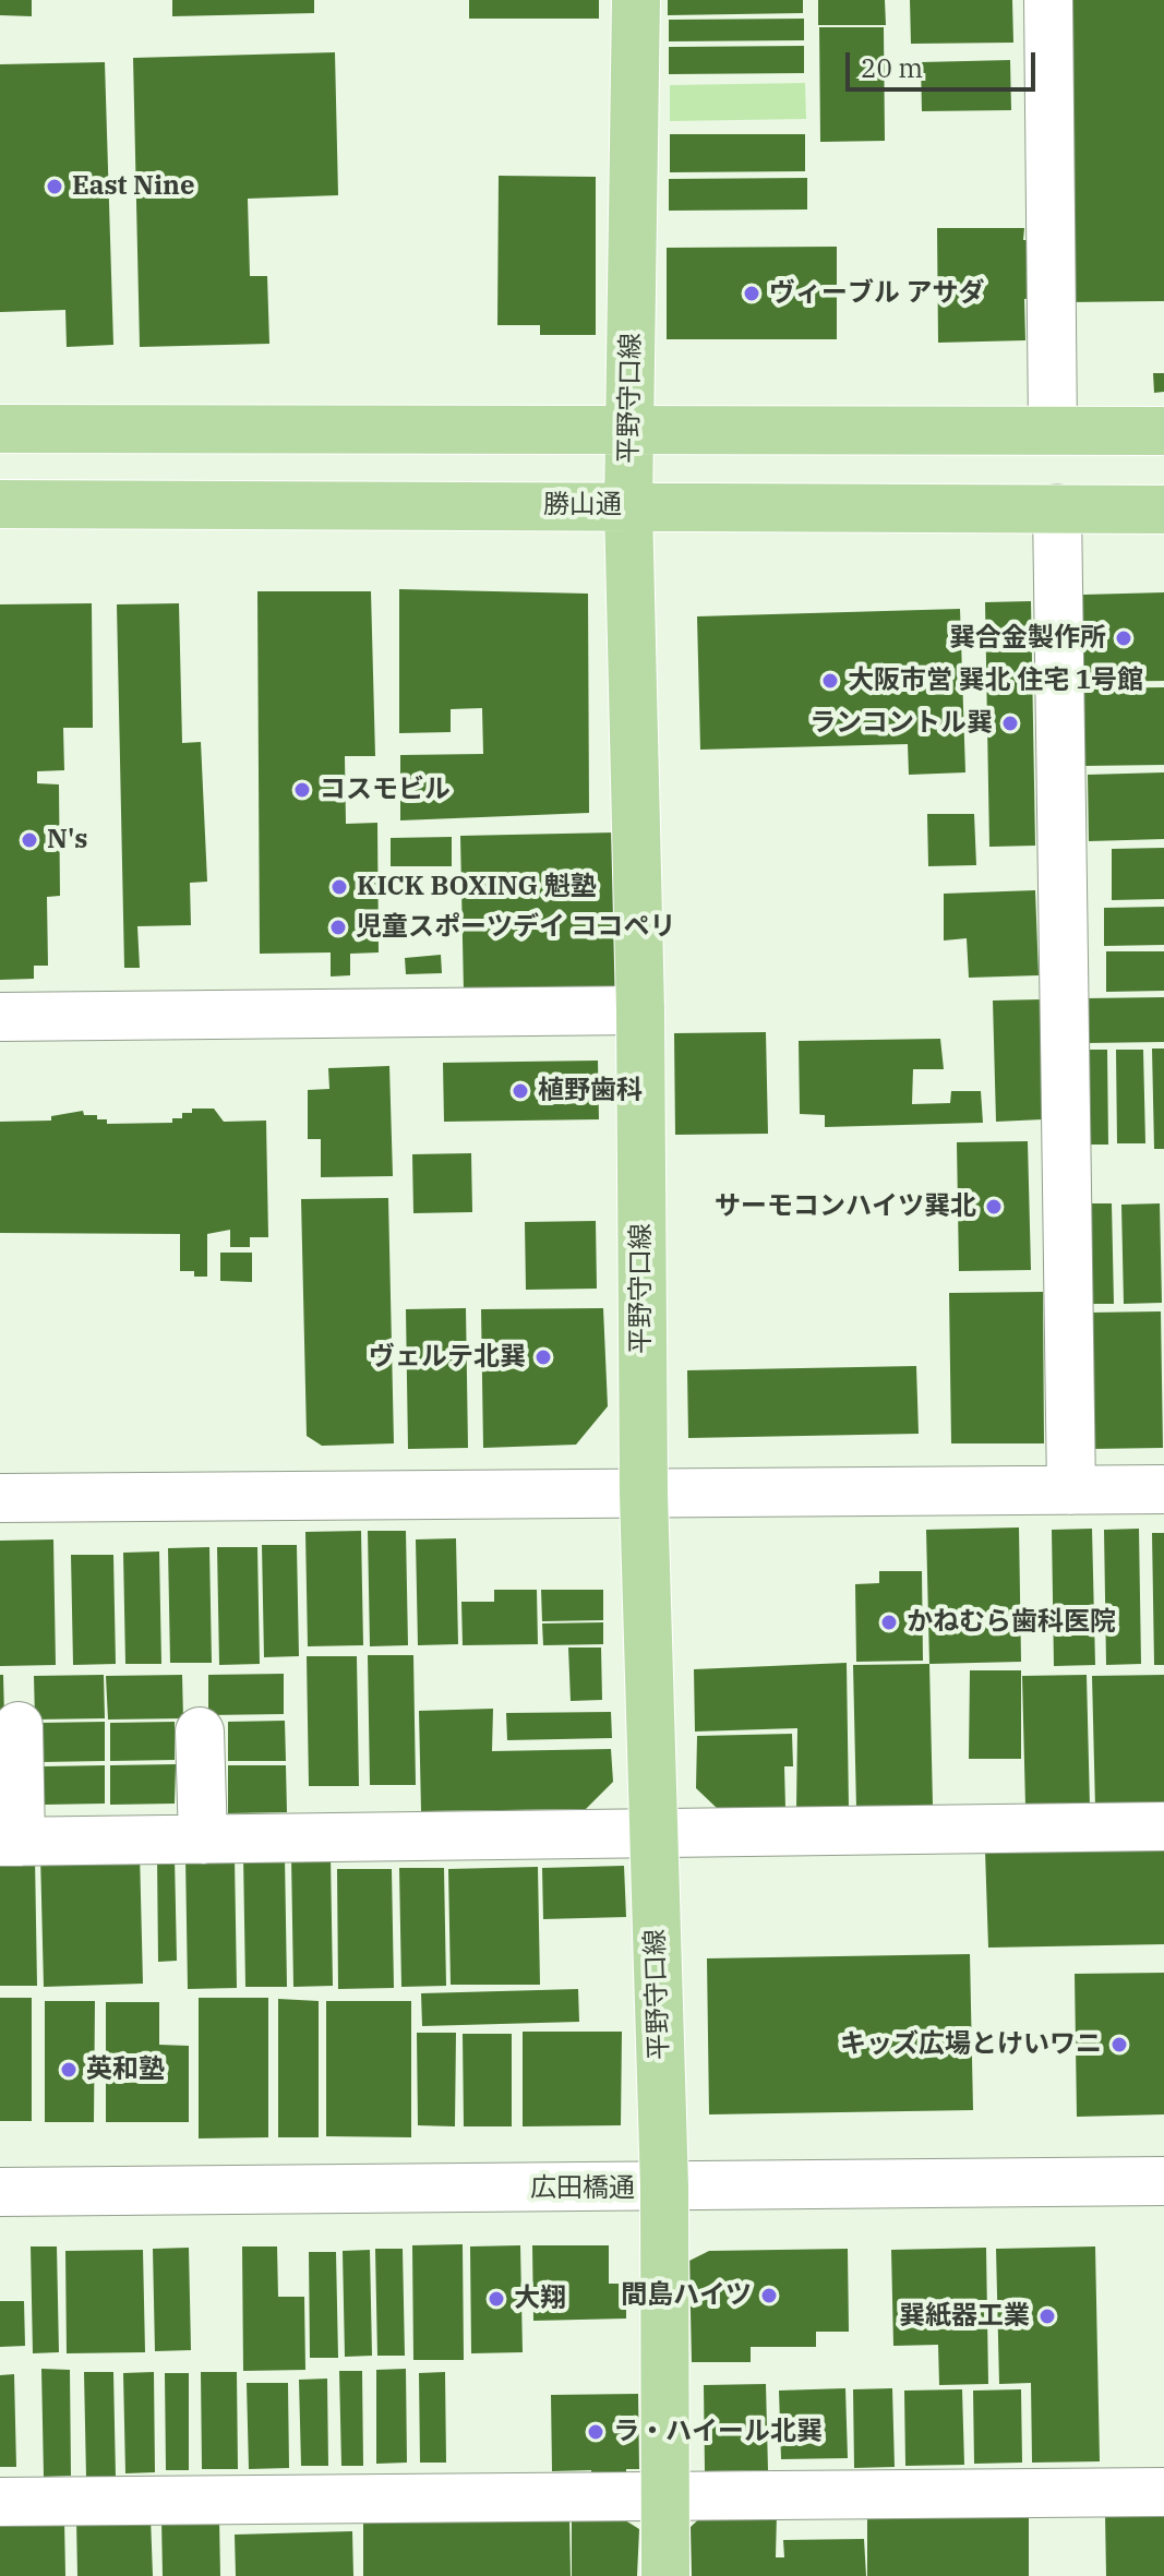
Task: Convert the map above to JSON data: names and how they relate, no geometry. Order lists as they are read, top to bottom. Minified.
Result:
{"streets":{"main road":["平野守口線","勝山通"],"street":["広田橋通"]},"crossings":[["平野守口線","勝山通"],["平野守口線","広田橋通"]],"places":["East Nine","ヴィーブル アサダ","巽合金製作所","大阪市営 巽北 住宅 1号館","ランコントル巽","コスモビル","N's","KICK BOXING 魁塾","児童スポーツデイ ココペリ","植野歯科","サーモコンハイツ巽北","ヴェルテ北巽","かねむら歯科医院","キッズ広場とけいワニ","英和塾","間島ハイツ","大翔","巽紙器工業","ラ・ハイール北巽"],"scale_bar":"20 m"}
